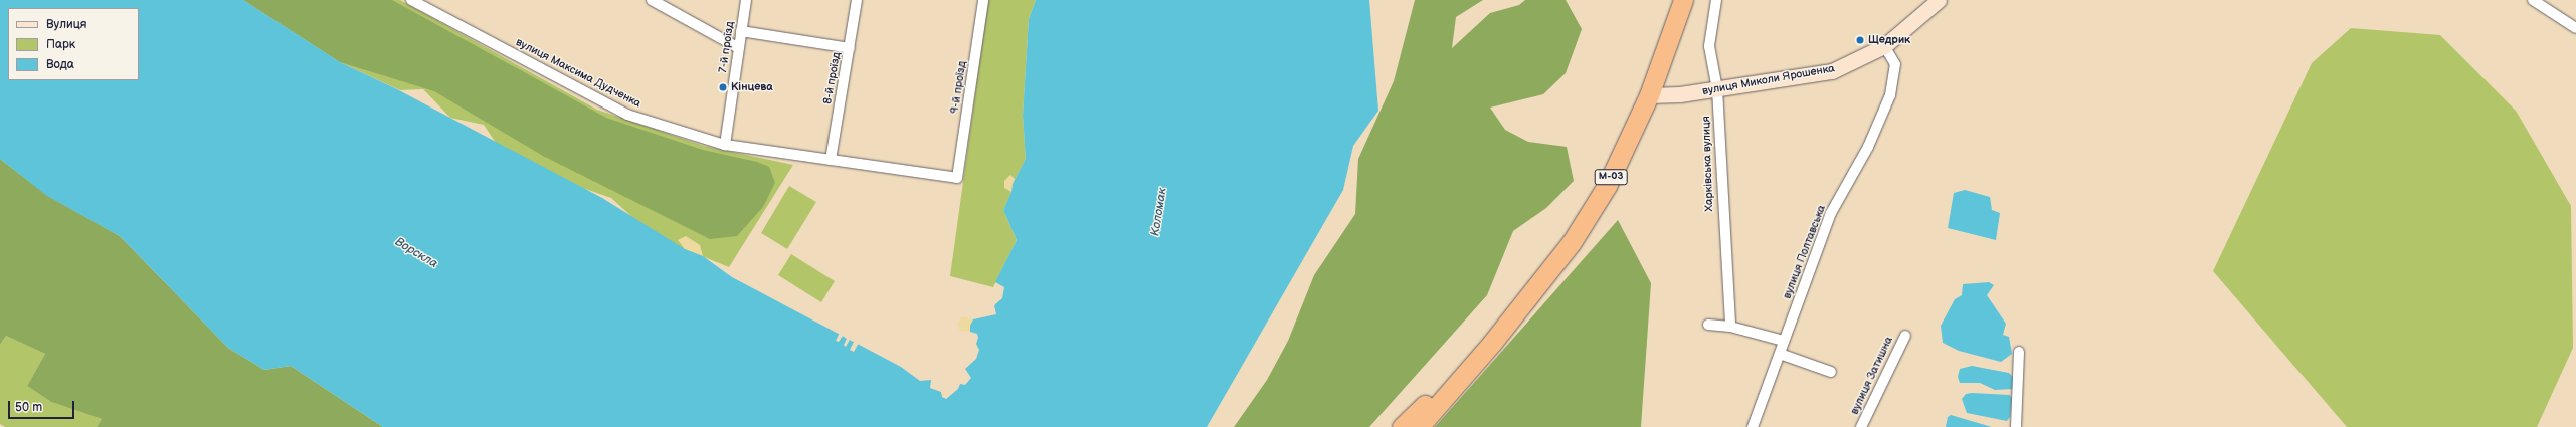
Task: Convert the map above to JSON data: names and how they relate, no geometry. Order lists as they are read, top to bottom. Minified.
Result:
{"streets":{"highway":["М-03"],"street":["7-й проїзд","вулиця Максима Дудченка","8-й проїзд","вулиця Миколи Ярошенка","9-й проїзд","Харківська вулиця","вулиця Полтавська","вулиця Затишна"]},"crossings":[["7-й проїзд","вулиця Максима Дудченка"],["вулиця Максима Дудченка","8-й проїзд"],["вулиця Максима Дудченка","9-й проїзд"],["вулиця Миколи Ярошенка","Харківська вулиця"],["вулиця Миколи Ярошенка","М-03"],["вулиця Миколи Ярошенка","вулиця Полтавська"]],"water":["Коломак","Ворскла"],"places":["Щедрик","Кінцева"],"legend":["Вулиця","Парк","Вода"],"scale_bar":"50 m"}
